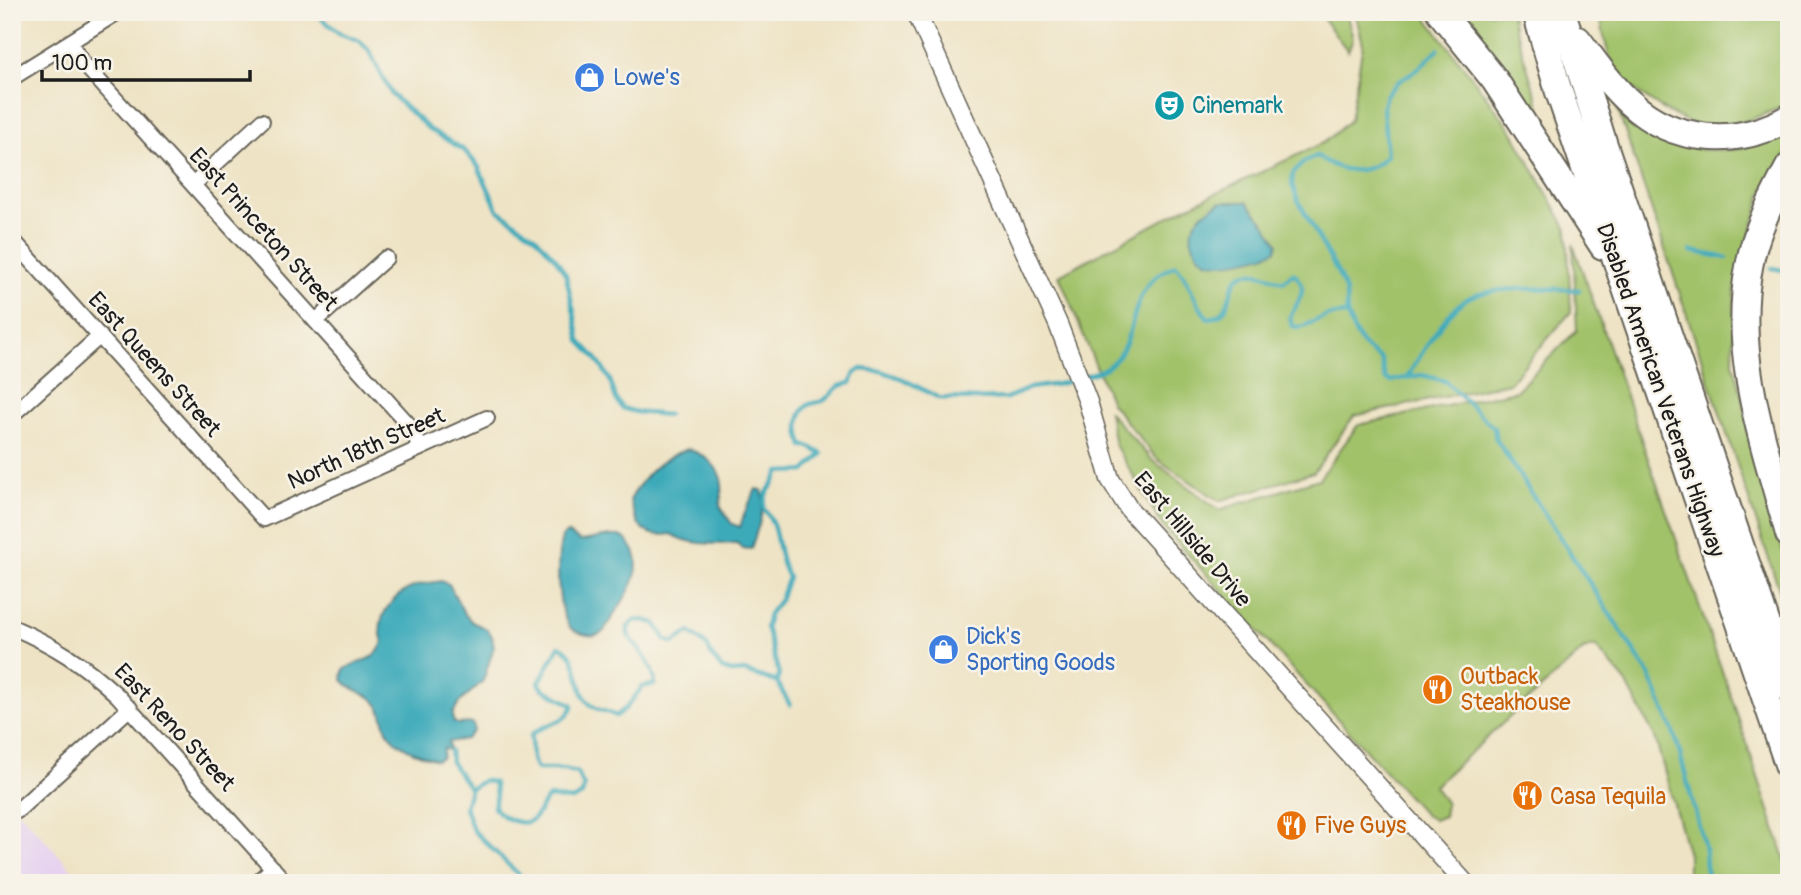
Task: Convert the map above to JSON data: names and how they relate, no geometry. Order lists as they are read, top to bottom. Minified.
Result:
{"streets":{"highway":["Disabled American Veterans Highway"],"street":["East Princeton Street","East Queens Street","North 18th Street","East Hillside Drive","East Reno Street"]},"crossings":[["East Princeton Street","North 18th Street"],["East Queens Street","North 18th Street"]],"places":{"shop":["Lowe's","Dick's Sporting Goods"],"theatre":["Cinemark"],"restaurant":["Outback Steakhouse","Casa Tequila","Five Guys"]},"scale_bar":"100 m"}
